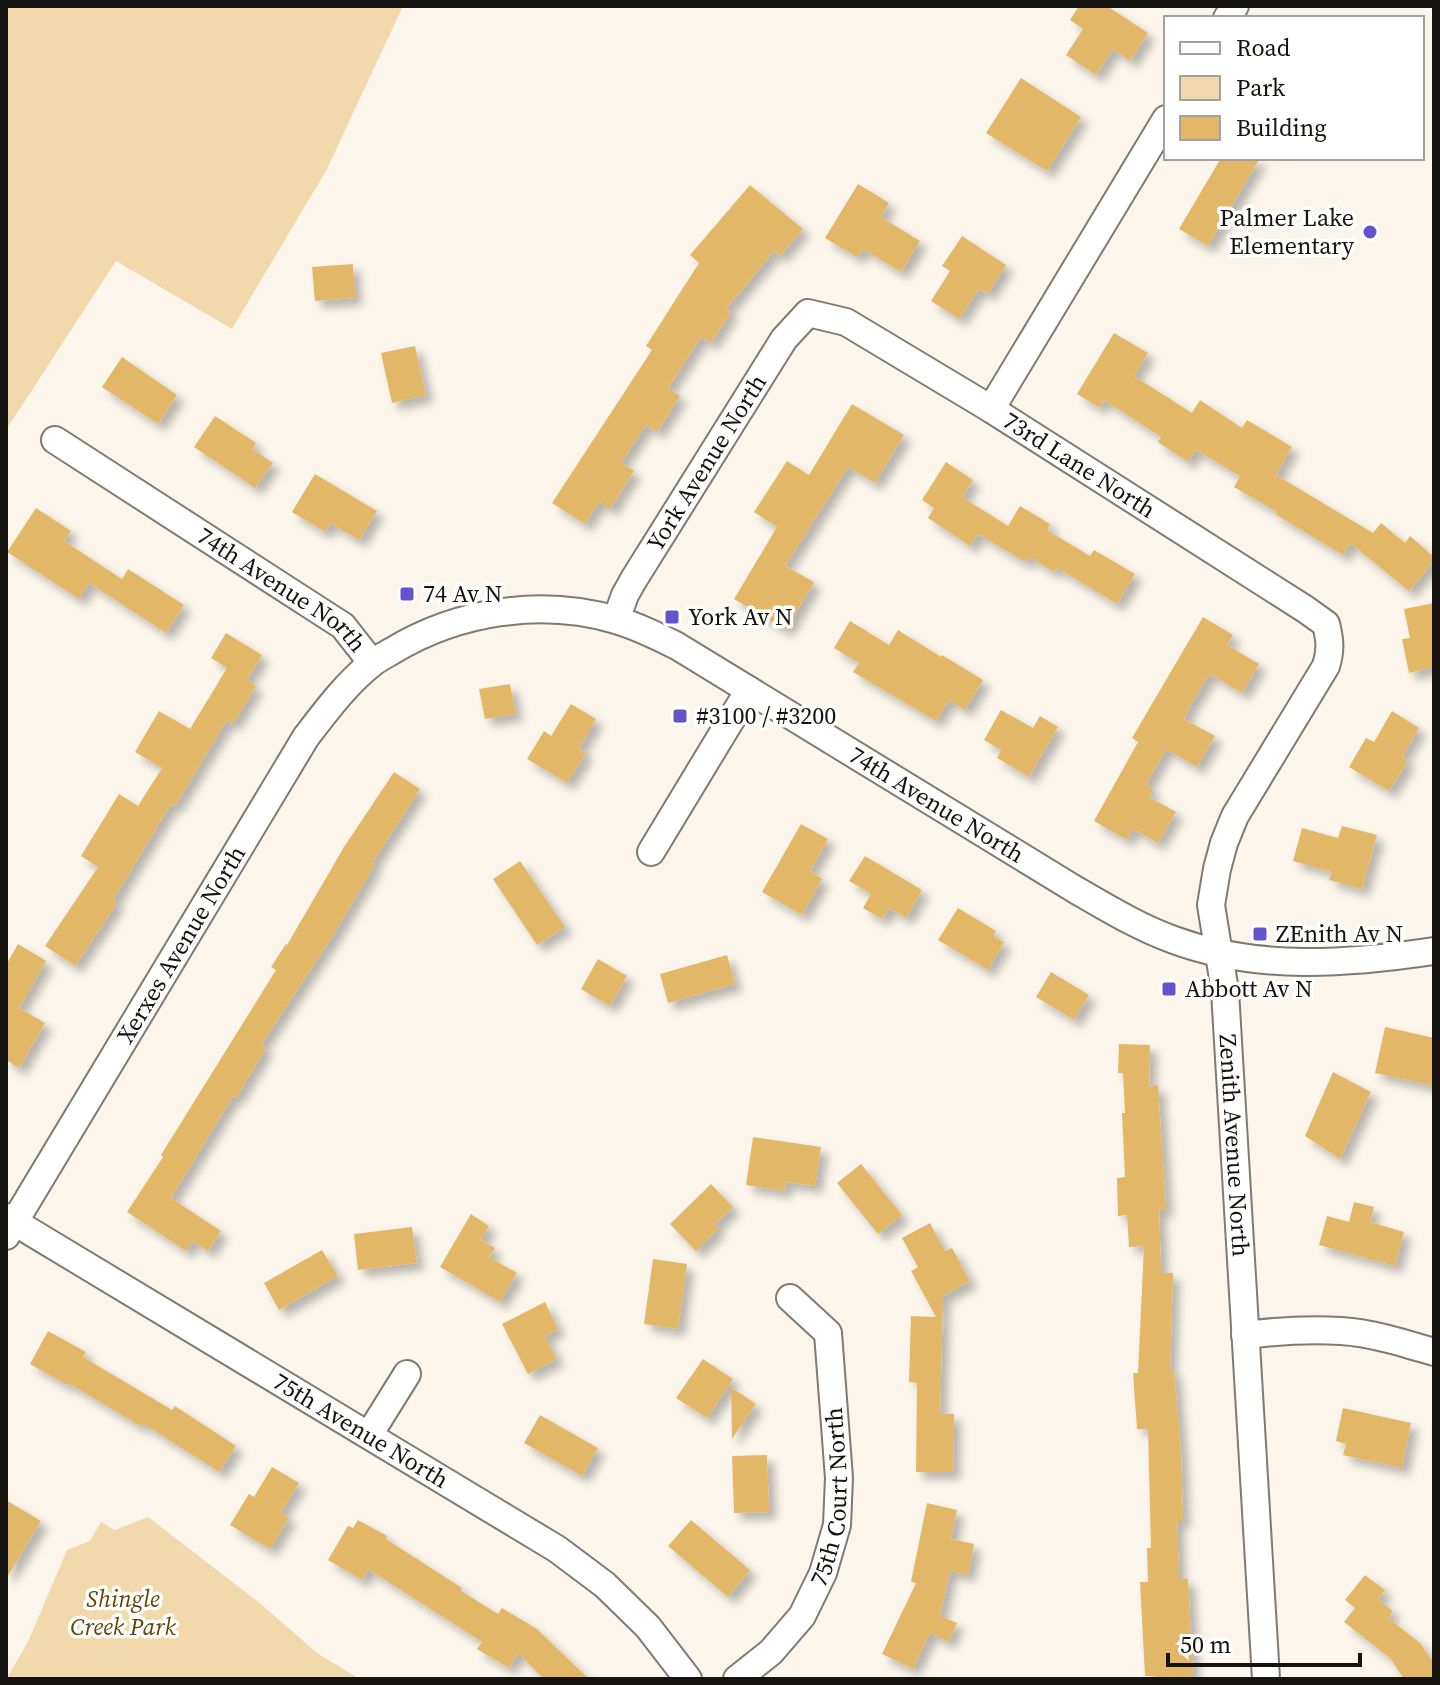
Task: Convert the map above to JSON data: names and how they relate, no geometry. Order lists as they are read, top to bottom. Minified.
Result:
{"streets":{"street":["York Avenue North","73rd Lane North","74th Avenue North","Xerxes Avenue North","Zenith Avenue North","75th Avenue North","75th Court North"]},"crossings":[["York Avenue North","73rd Lane North"],["York Avenue North","74th Avenue North"],["73rd Lane North","Zenith Avenue North"],["74th Avenue North","Xerxes Avenue North"],["74th Avenue North","Zenith Avenue North"],["Xerxes Avenue North","75th Avenue North"]],"parks":["Shingle Creek Park"],"places":{"other":["Palmer Lake Elementary"],"transit":["74 Av N","York Av N","#3100 / #3200","ZEnith Av N","Abbott Av N"]},"legend":["Road","Park","Building"],"scale_bar":"50 m"}
